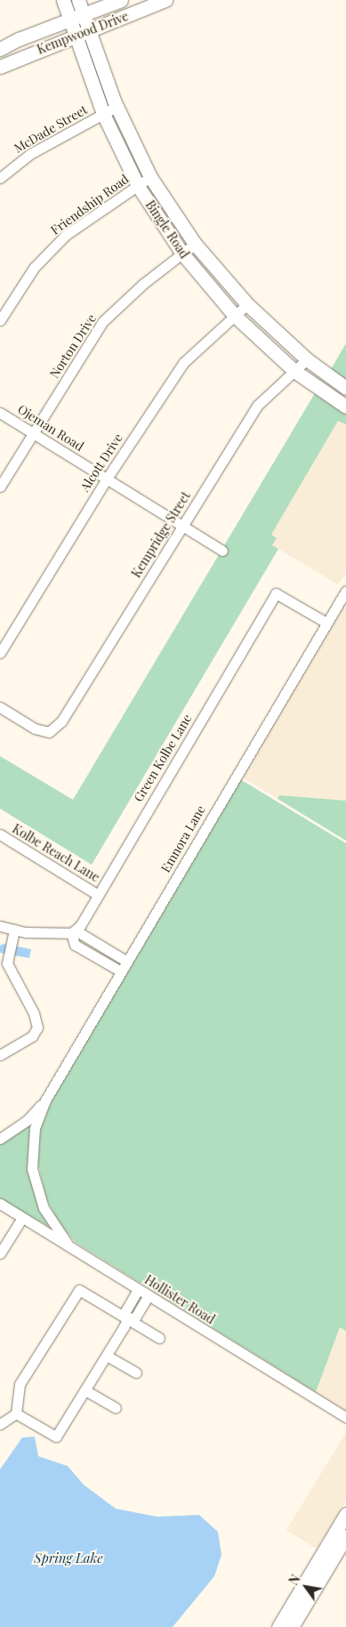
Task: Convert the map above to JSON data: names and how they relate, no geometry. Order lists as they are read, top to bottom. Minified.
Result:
{"streets":{"main road":["Kempwood Drive","Bingle Road"],"street":["McDade Street","Friendship Road","Norton Drive","Ojeman Road","Alcott Drive","Kempridge Street","Green Kolbe Lane","Emnora Lane","Kolbe Reach Lane","Hollister Road"]},"crossings":[["Kempwood Drive","Bingle Road"],["McDade Street","Bingle Road"],["Friendship Road","Bingle Road"],["Bingle Road","Norton Drive"],["Bingle Road","Alcott Drive"],["Bingle Road","Kempridge Street"],["Norton Drive","Ojeman Road"],["Ojeman Road","Alcott Drive"],["Ojeman Road","Kempridge Street"],["Green Kolbe Lane","Emnora Lane"],["Green Kolbe Lane","Kolbe Reach Lane"],["Emnora Lane","Hollister Road"]],"water":["Spring Lake"],"north":"top left"}
